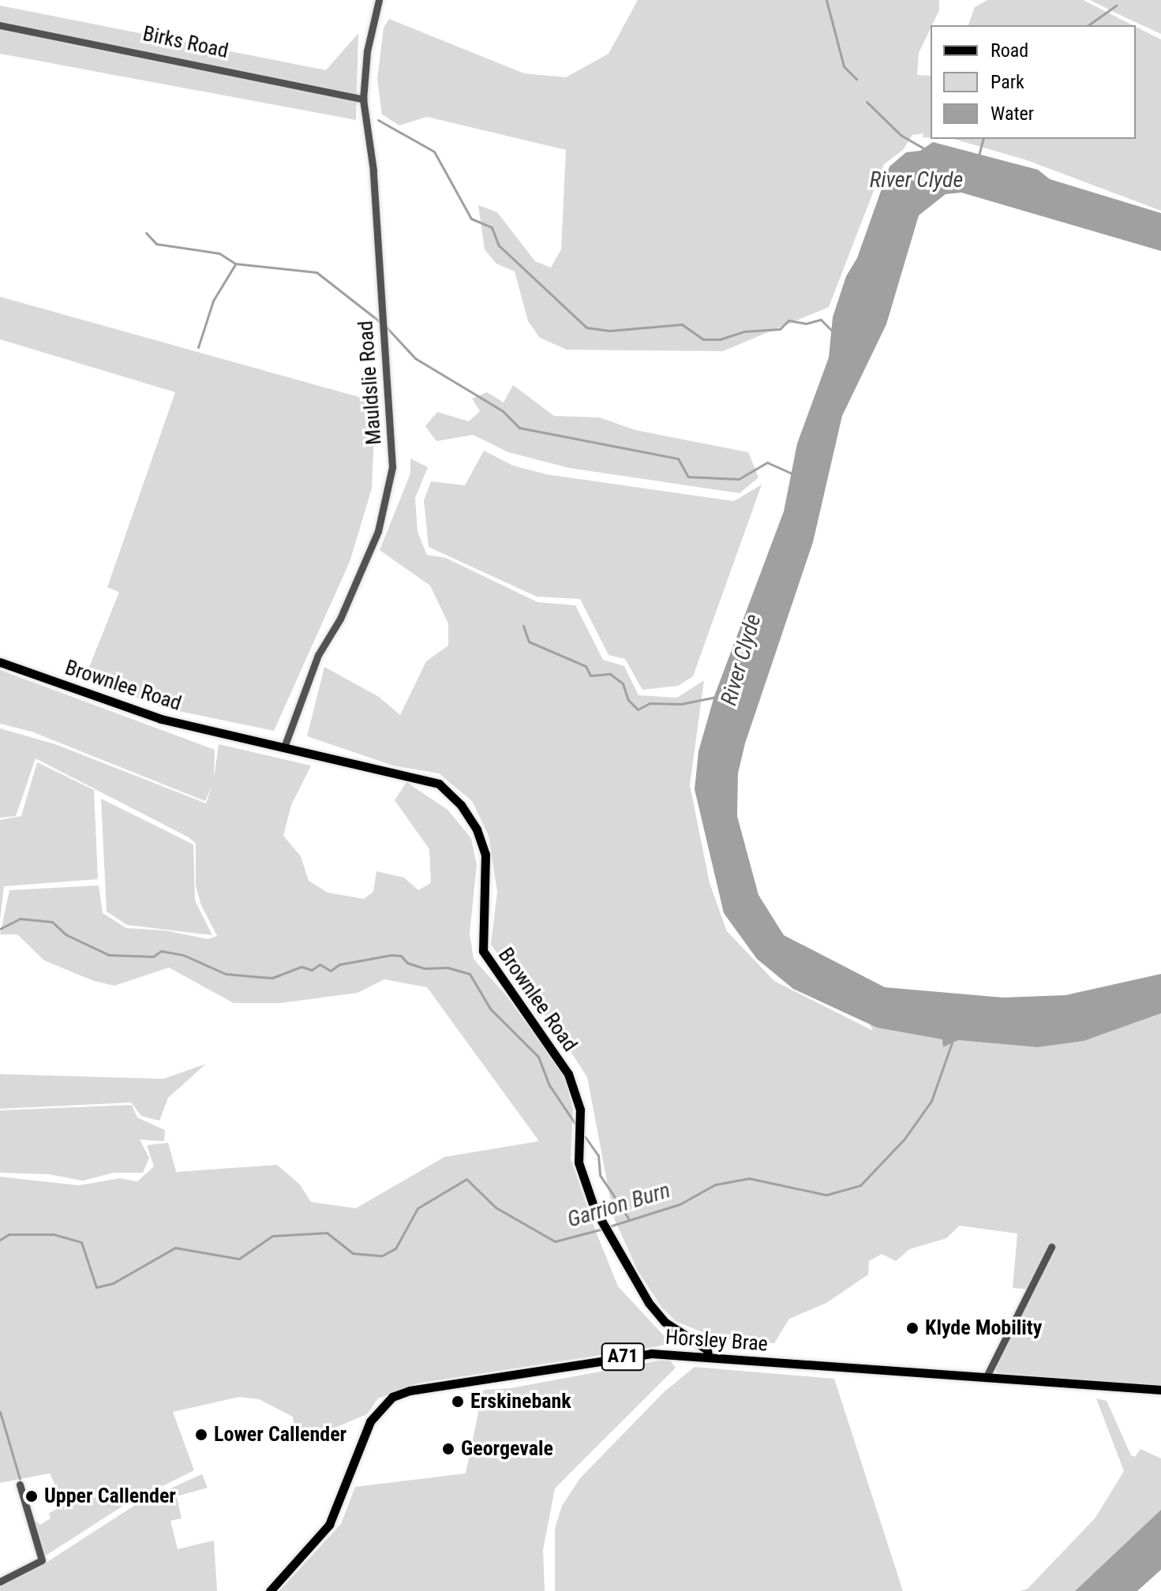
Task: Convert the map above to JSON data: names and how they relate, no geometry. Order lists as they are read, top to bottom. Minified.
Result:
{"streets":{"main road":["Brownlee Road","Horsley Brae","A71"],"street":["Birks Road","Mauldslie Road"]},"crossings":[["Birks Road","Mauldslie Road"],["Mauldslie Road","Brownlee Road"],["Brownlee Road","Horsley Brae"]],"water":["River Clyde","Garrion Burn"],"places":["Klyde Mobility","Erskinebank","Lower Callender","Georgevale","Upper Callender"],"legend":["Road","Park","Water"]}
